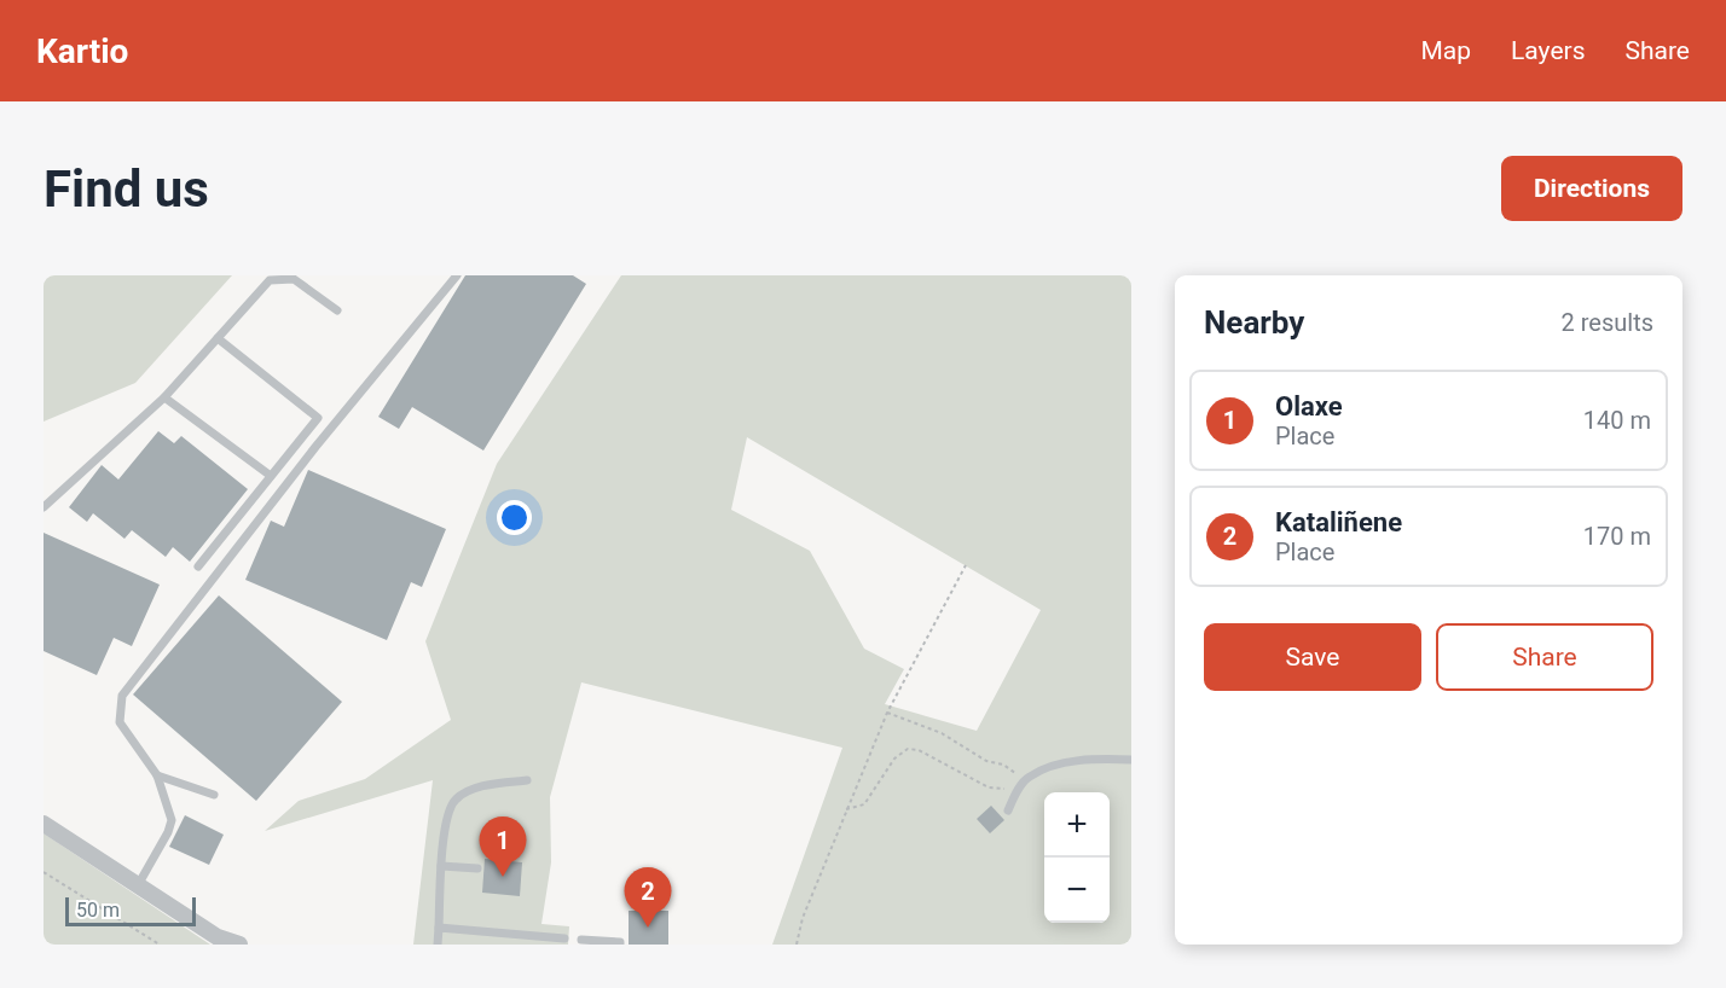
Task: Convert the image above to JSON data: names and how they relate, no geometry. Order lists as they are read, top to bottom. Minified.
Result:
{"scale_bar":"50 m","page":{"header":"Kartio","nav":["Map","Layers","Share"],"buttons":["Directions",["Save","Share"]],"title":"Find us","heading":["Nearby","2 results"],"list":[{"mark":"1","name":"Olaxe","note":"Place","value":"140 m"},{"mark":"2","name":"Kataliñene","note":"Place","value":"170 m"}],"map_buttons":["+","−"],"pins":["1","2"],"scale":"50 m"}}
